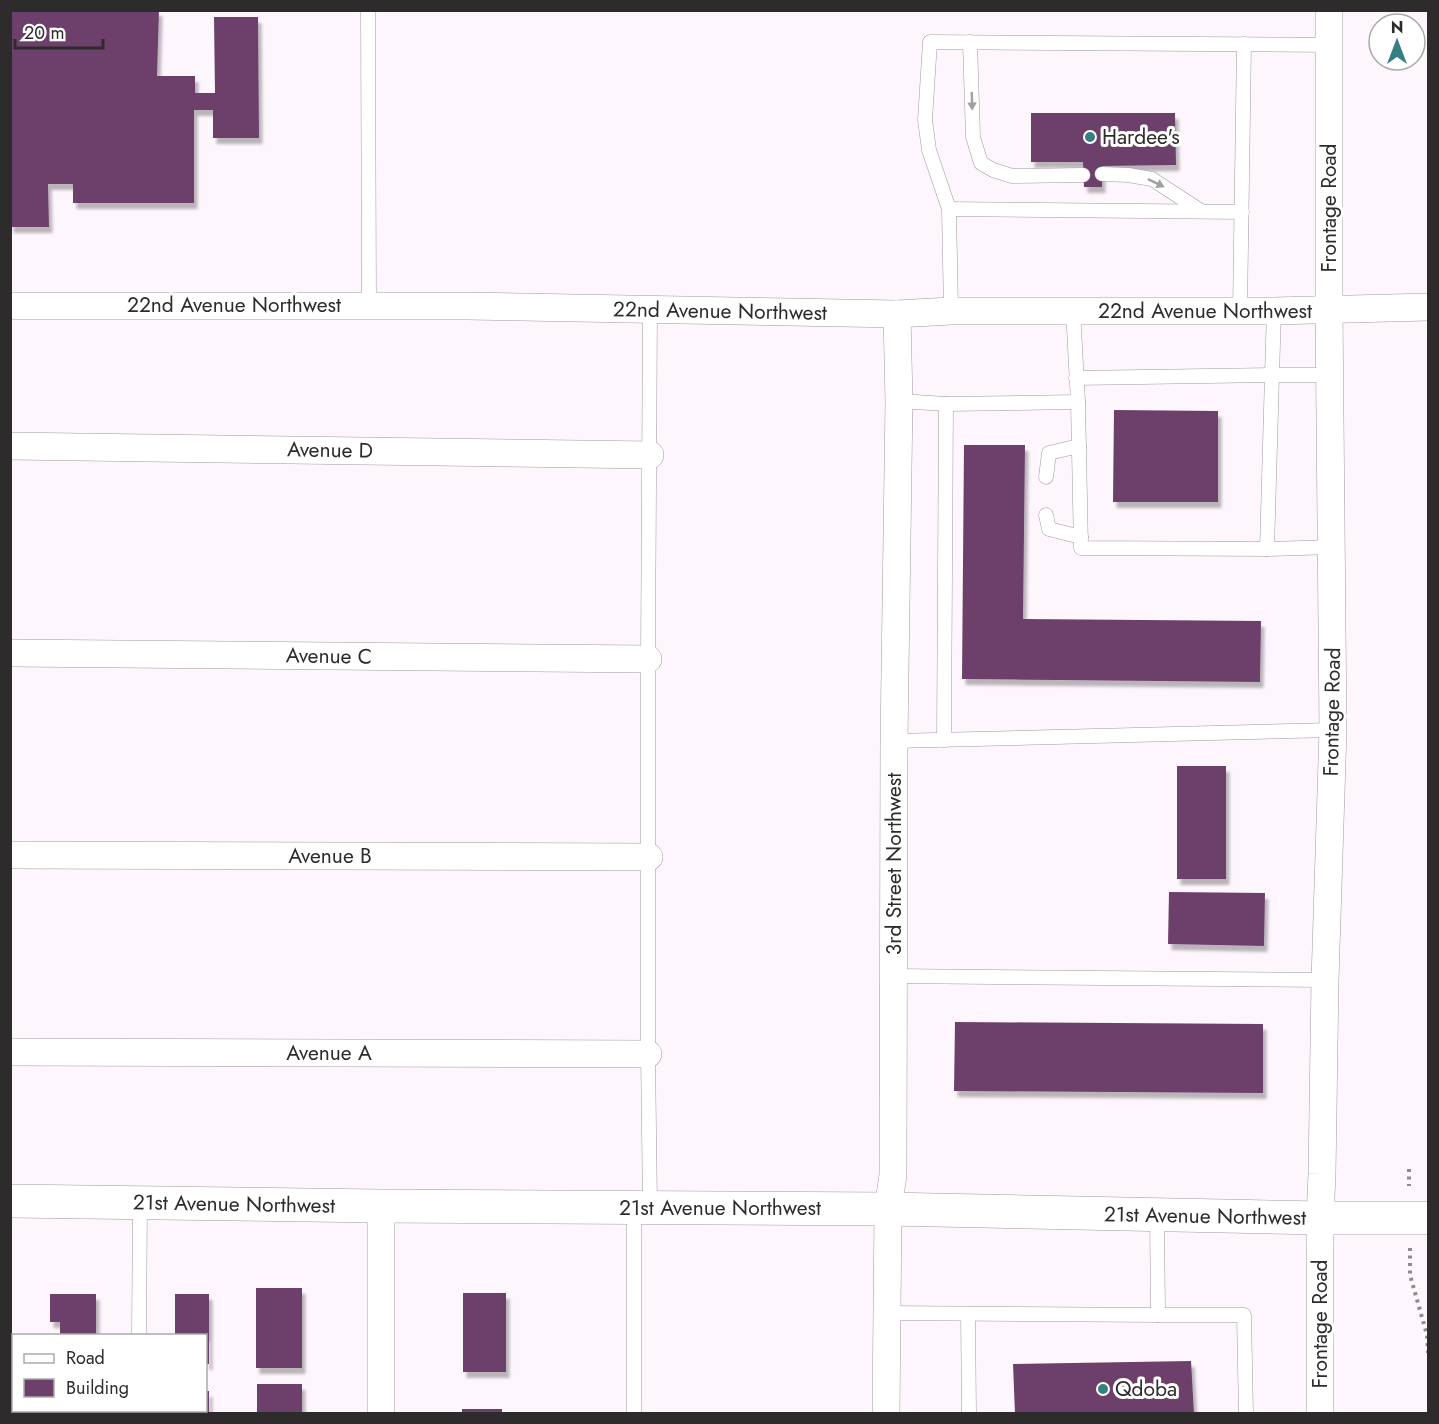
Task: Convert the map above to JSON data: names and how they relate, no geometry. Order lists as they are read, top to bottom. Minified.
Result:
{"streets":{"street":["Frontage Road","22nd Avenue Northwest","Avenue D","Avenue C","Avenue B","3rd Street Northwest","Avenue A","21st Avenue Northwest"]},"crossings":[["Frontage Road","22nd Avenue Northwest"],["Frontage Road","21st Avenue Northwest"],["22nd Avenue Northwest","3rd Street Northwest"],["3rd Street Northwest","21st Avenue Northwest"]],"places":["Hardee's","Qdoba"],"legend":["Road","Building"],"scale_bar":"20 m","north":"top"}
